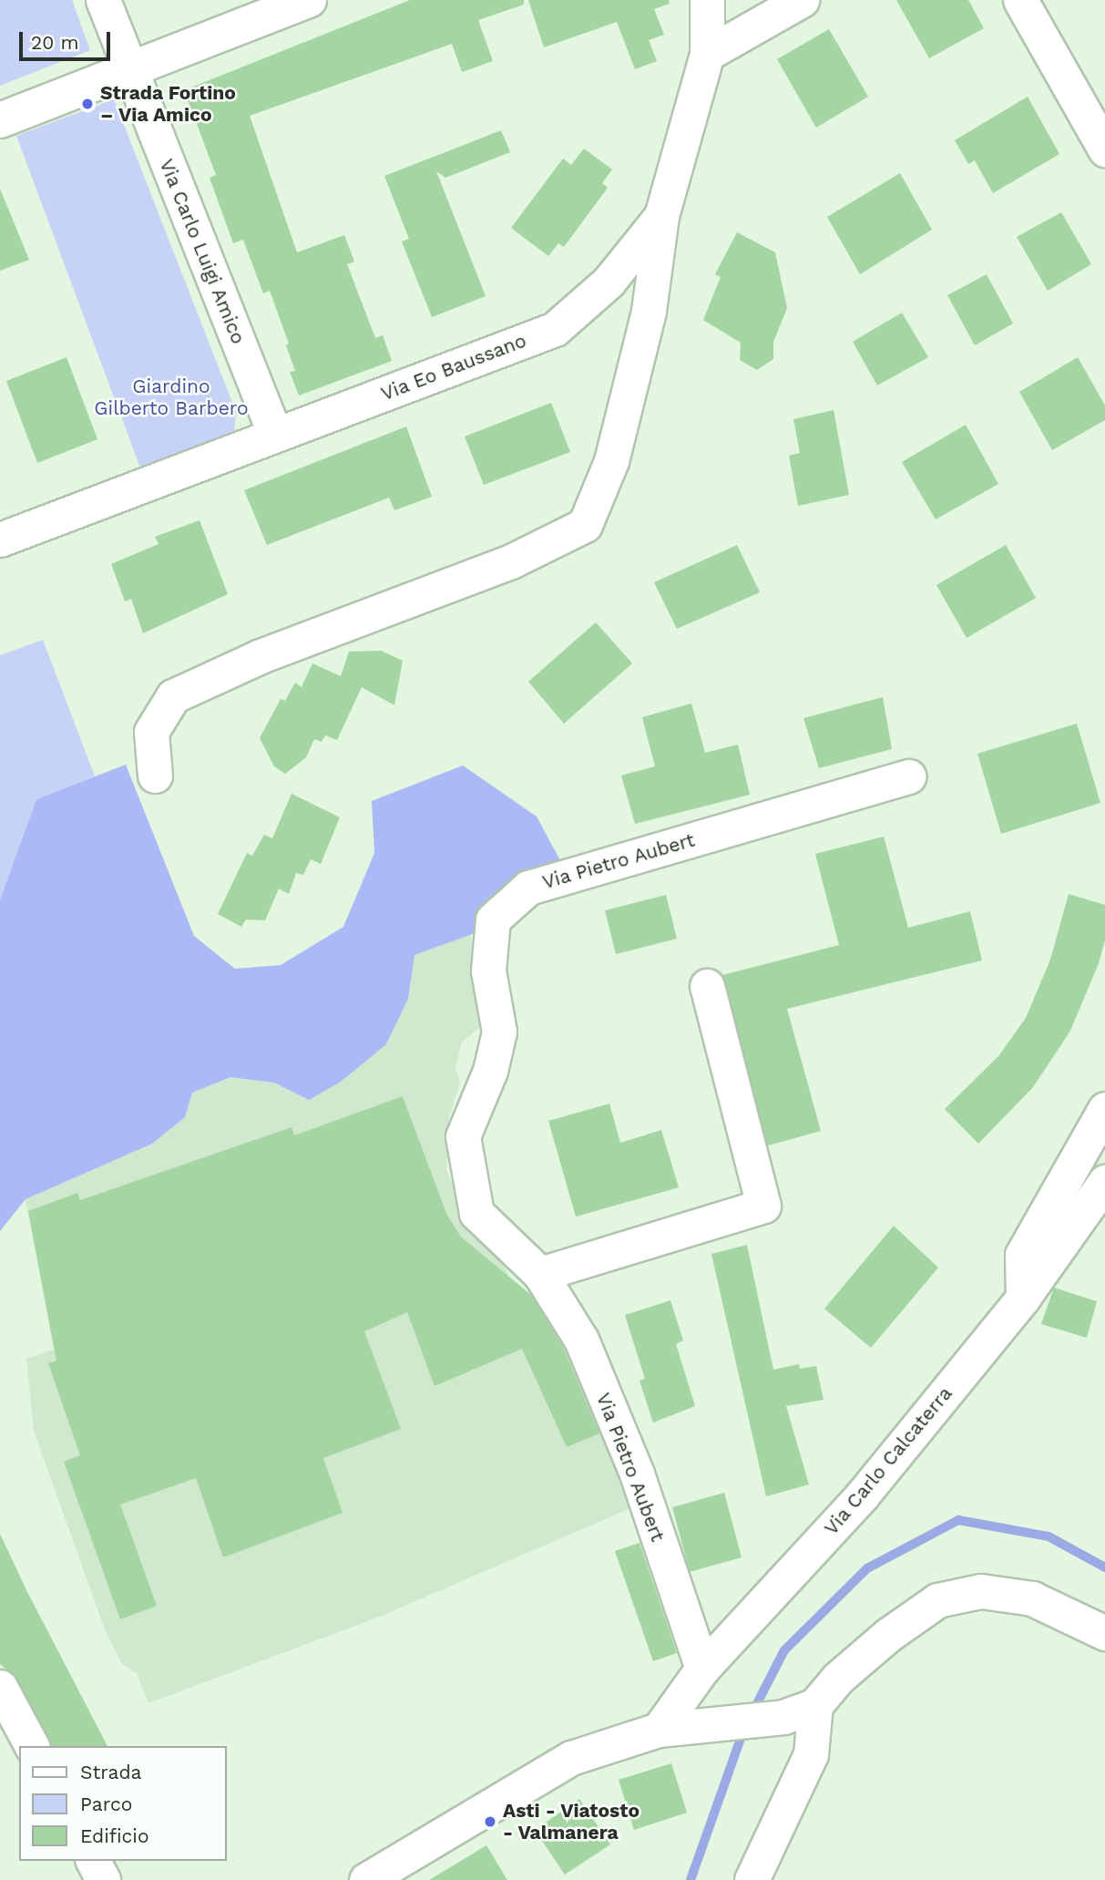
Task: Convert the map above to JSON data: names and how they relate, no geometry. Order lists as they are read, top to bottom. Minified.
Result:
{"streets":{"street":["Via Carlo Luigi Amico","Via Eo Baussano","Via Pietro Aubert","Via Carlo Calcaterra"]},"crossings":[["Via Carlo Luigi Amico","Via Eo Baussano"],["Via Pietro Aubert","Via Carlo Calcaterra"]],"parks":["Giardino Gilberto Barbero"],"places":["Strada Fortino – Via Amico","Asti - Viatosto - Valmanera"],"legend":["Strada","Parco","Edificio"],"scale_bar":"20 m"}
